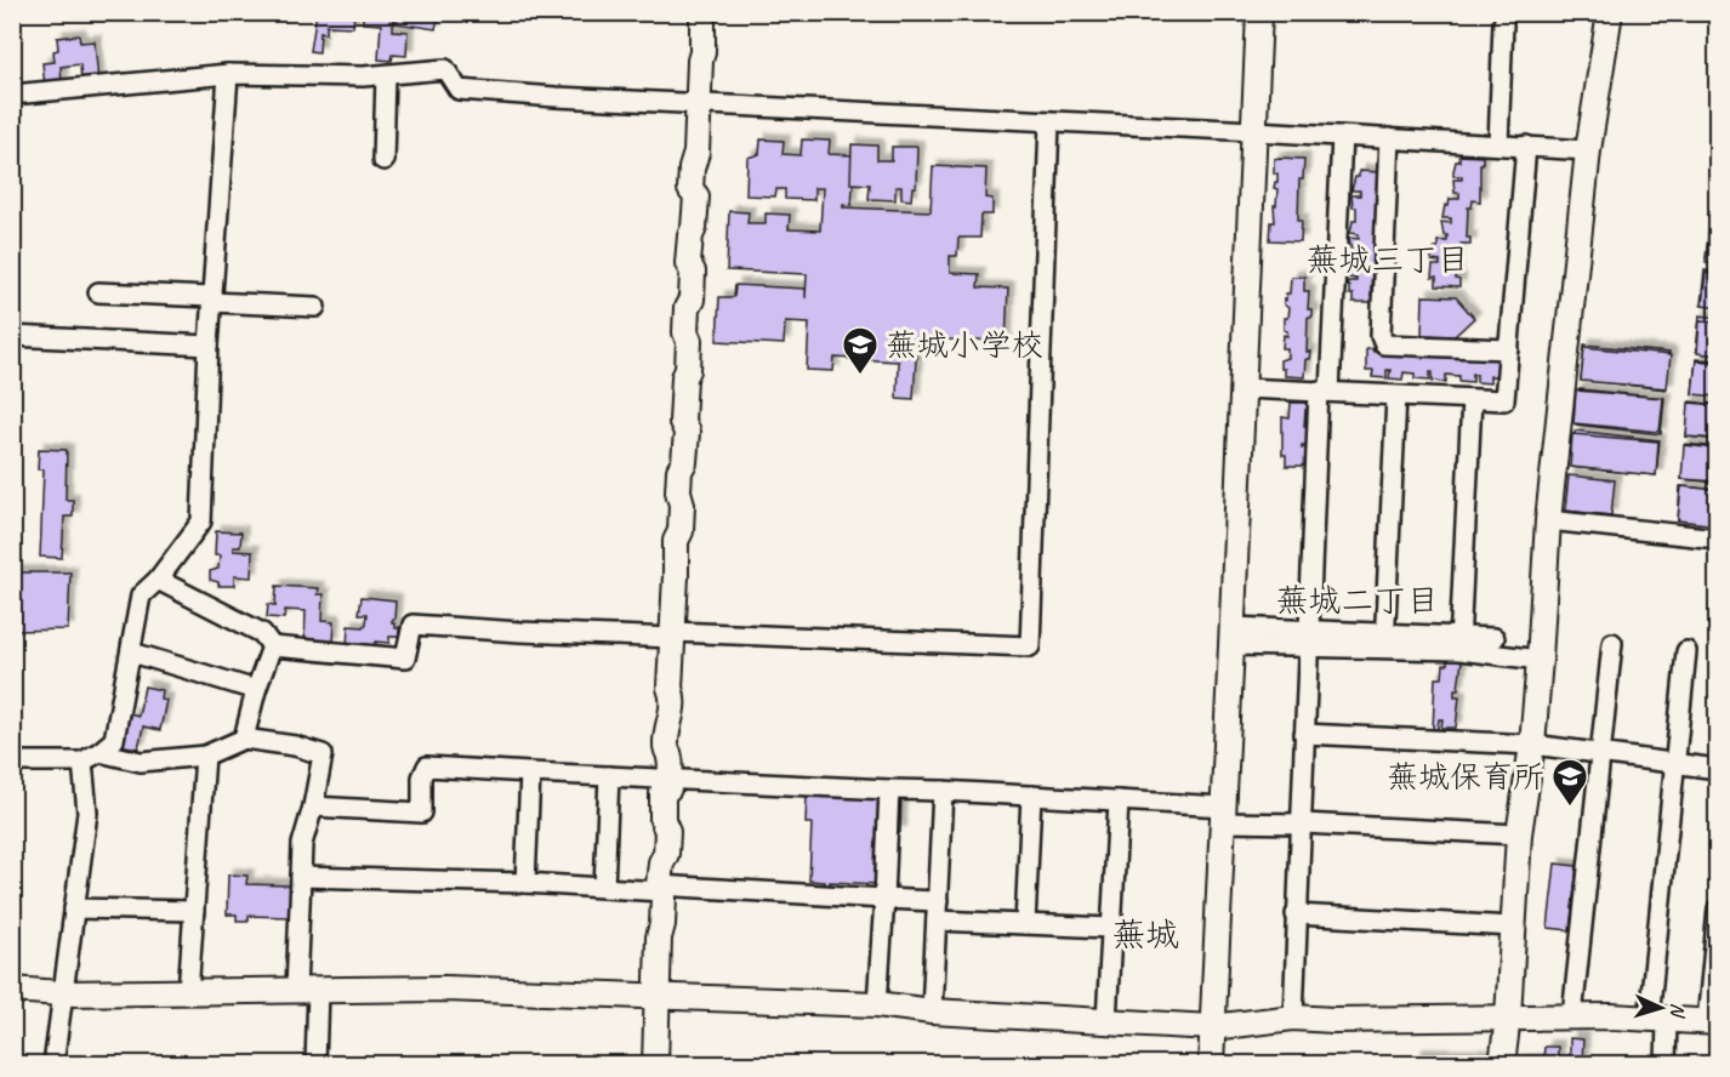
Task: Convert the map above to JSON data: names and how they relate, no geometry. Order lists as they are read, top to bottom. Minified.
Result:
{"districts":["蕪城三丁目","蕪城二丁目","蕪城"],"places":{"school or university":["蕪城小学校","蕪城保育所"]},"north":"right"}
